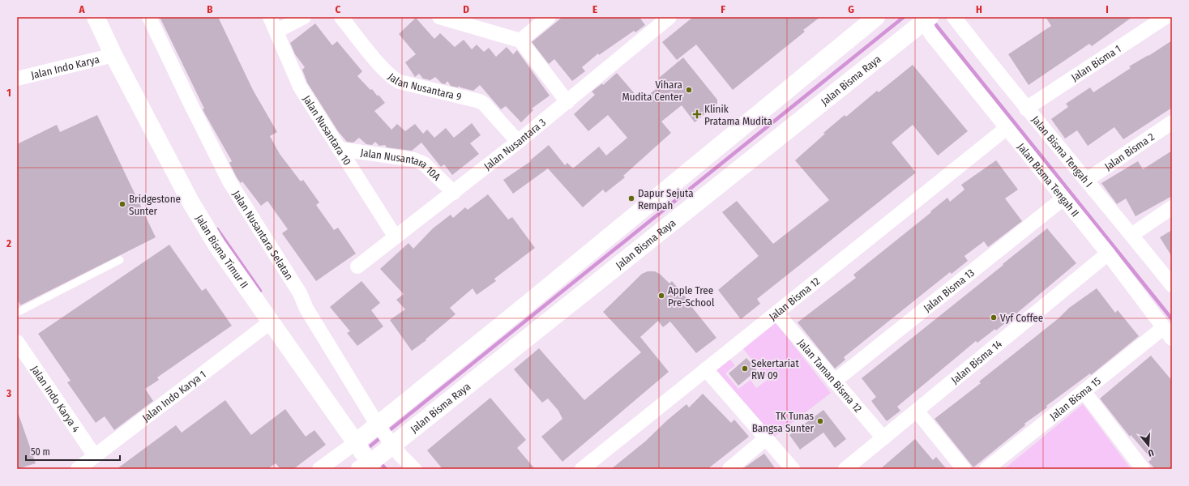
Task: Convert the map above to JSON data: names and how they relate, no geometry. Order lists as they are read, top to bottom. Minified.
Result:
{"streets":{"street":["Jalan Bisma 1","Jalan Indo Karya","Jalan Bisma Raya","Jalan Nusantara 9","Jalan Nusantara 10","Jalan Nusantara 3","Jalan Bisma 2","Jalan Bisma Tengah I","Jalan Nusantara 10A","Jalan Bisma Tengah II","Jalan Nusantara Selatan","Jalan Bisma Timur II","Jalan Bisma 13","Jalan Bisma 12","Jalan Bisma 14","Jalan Taman Bisma 12","Jalan Indo Karya 1","Jalan Bisma 15","Jalan Indo Karya 4"]},"crossings":[["Jalan Bisma 1","Jalan Bisma Tengah I"],["Jalan Indo Karya","Jalan Bisma Timur II"],["Jalan Bisma Raya","Jalan Bisma Tengah II"],["Jalan Bisma Raya","Jalan Nusantara Selatan"],["Jalan Bisma Raya","Jalan Bisma Timur II"],["Jalan Nusantara 9","Jalan Nusantara 3"],["Jalan Nusantara 10","Jalan Nusantara 3"],["Jalan Nusantara 10","Jalan Nusantara 10A"],["Jalan Nusantara 3","Jalan Nusantara 10A"],["Jalan Bisma 2","Jalan Bisma Tengah I"],["Jalan Bisma Tengah II","Jalan Bisma 13"],["Jalan Bisma Tengah II","Jalan Bisma 12"],["Jalan Bisma Tengah II","Jalan Bisma 14"],["Jalan Bisma Tengah II","Jalan Bisma 15"],["Jalan Nusantara Selatan","Jalan Bisma Timur II"],["Jalan Bisma Timur II","Jalan Indo Karya 1"],["Jalan Bisma 13","Jalan Taman Bisma 12"],["Jalan Bisma 12","Jalan Taman Bisma 12"],["Jalan Bisma 14","Jalan Taman Bisma 12"],["Jalan Indo Karya 1","Jalan Indo Karya 4"]],"places":{"other":["Vihara Mudita Center","Dapur Sejuta Rempah","Bridgestone Sunter","Apple Tree Pre-School","Vyf Coffee","Sekertariat RW 09","TK Tunas Bangsa Sunter"],"health":["Klinik Pratama Mudita"]},"scale_bar":"50 m","north":"bottom","grid":{"columns":["A","B","C","D","E","F","G","H","I"],"rows":["1","2","3"]}}
